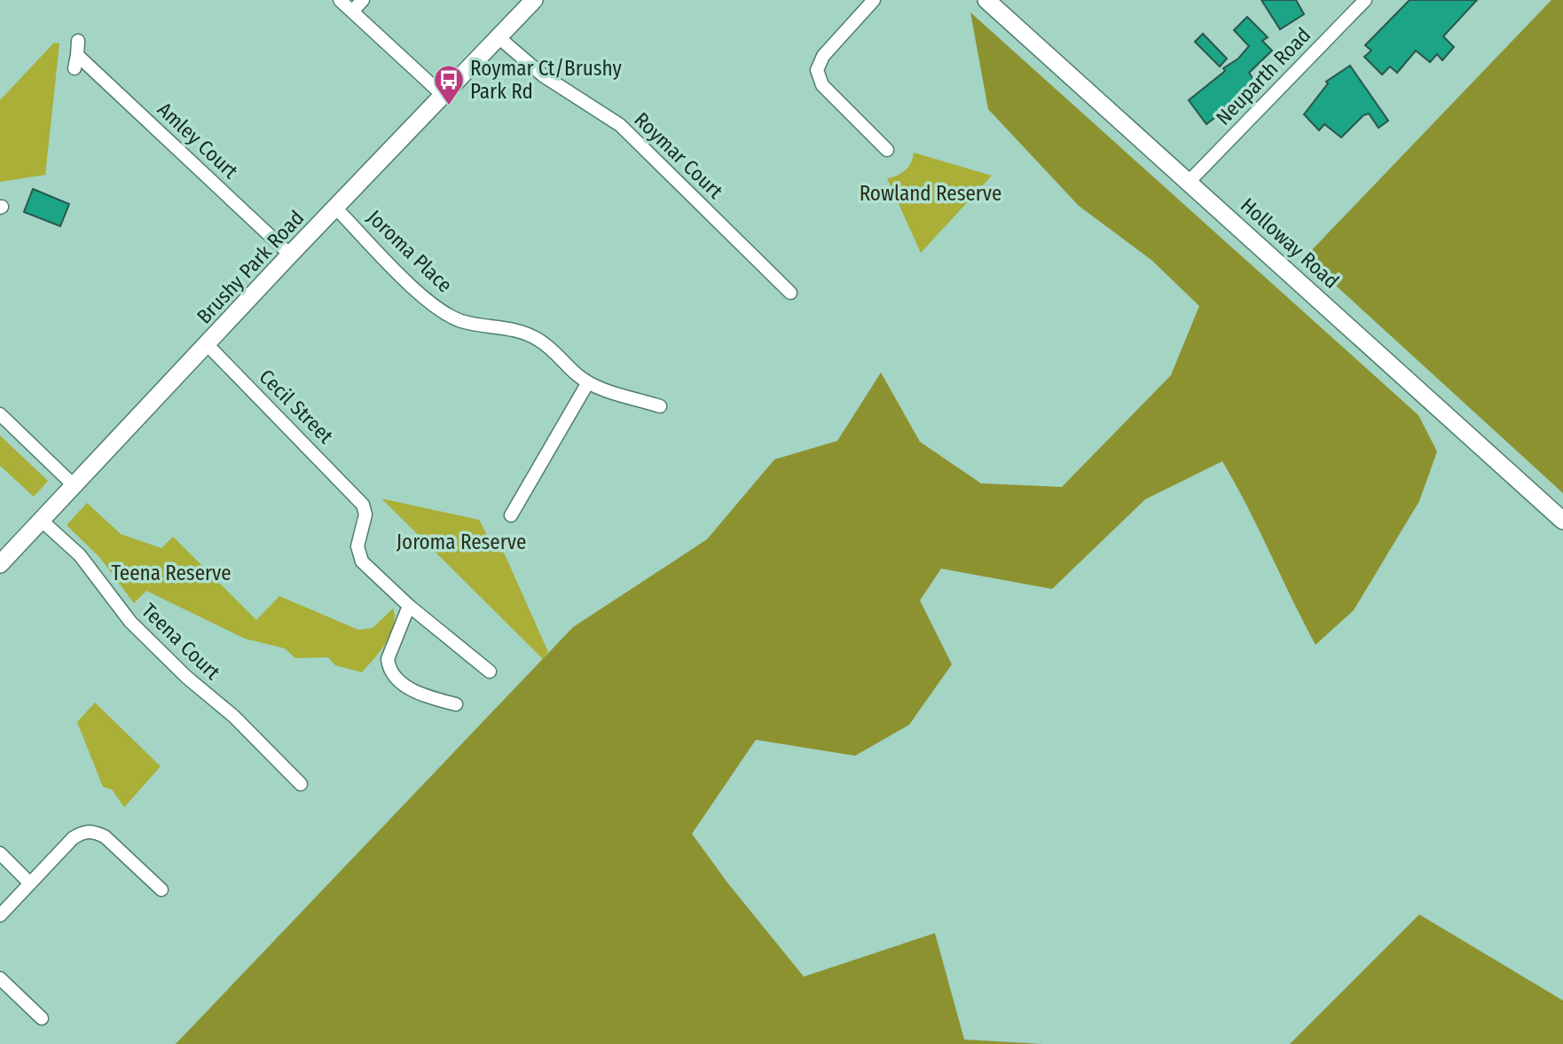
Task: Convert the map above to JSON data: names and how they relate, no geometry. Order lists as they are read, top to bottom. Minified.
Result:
{"streets":{"main road":["Holloway Road","Brushy Park Road"],"street":["Neuparth Road","Amley Court","Roymar Court","Joroma Place","Cecil Street","Teena Court"]},"crossings":[["Neuparth Road","Holloway Road"],["Amley Court","Brushy Park Road"],["Roymar Court","Brushy Park Road"],["Joroma Place","Brushy Park Road"],["Brushy Park Road","Cecil Street"],["Brushy Park Road","Teena Court"]],"parks":["Rowland Reserve","Joroma Reserve","Teena Reserve"],"places":{"bus stop":["Roymar Ct/Brushy Park Rd"]}}
